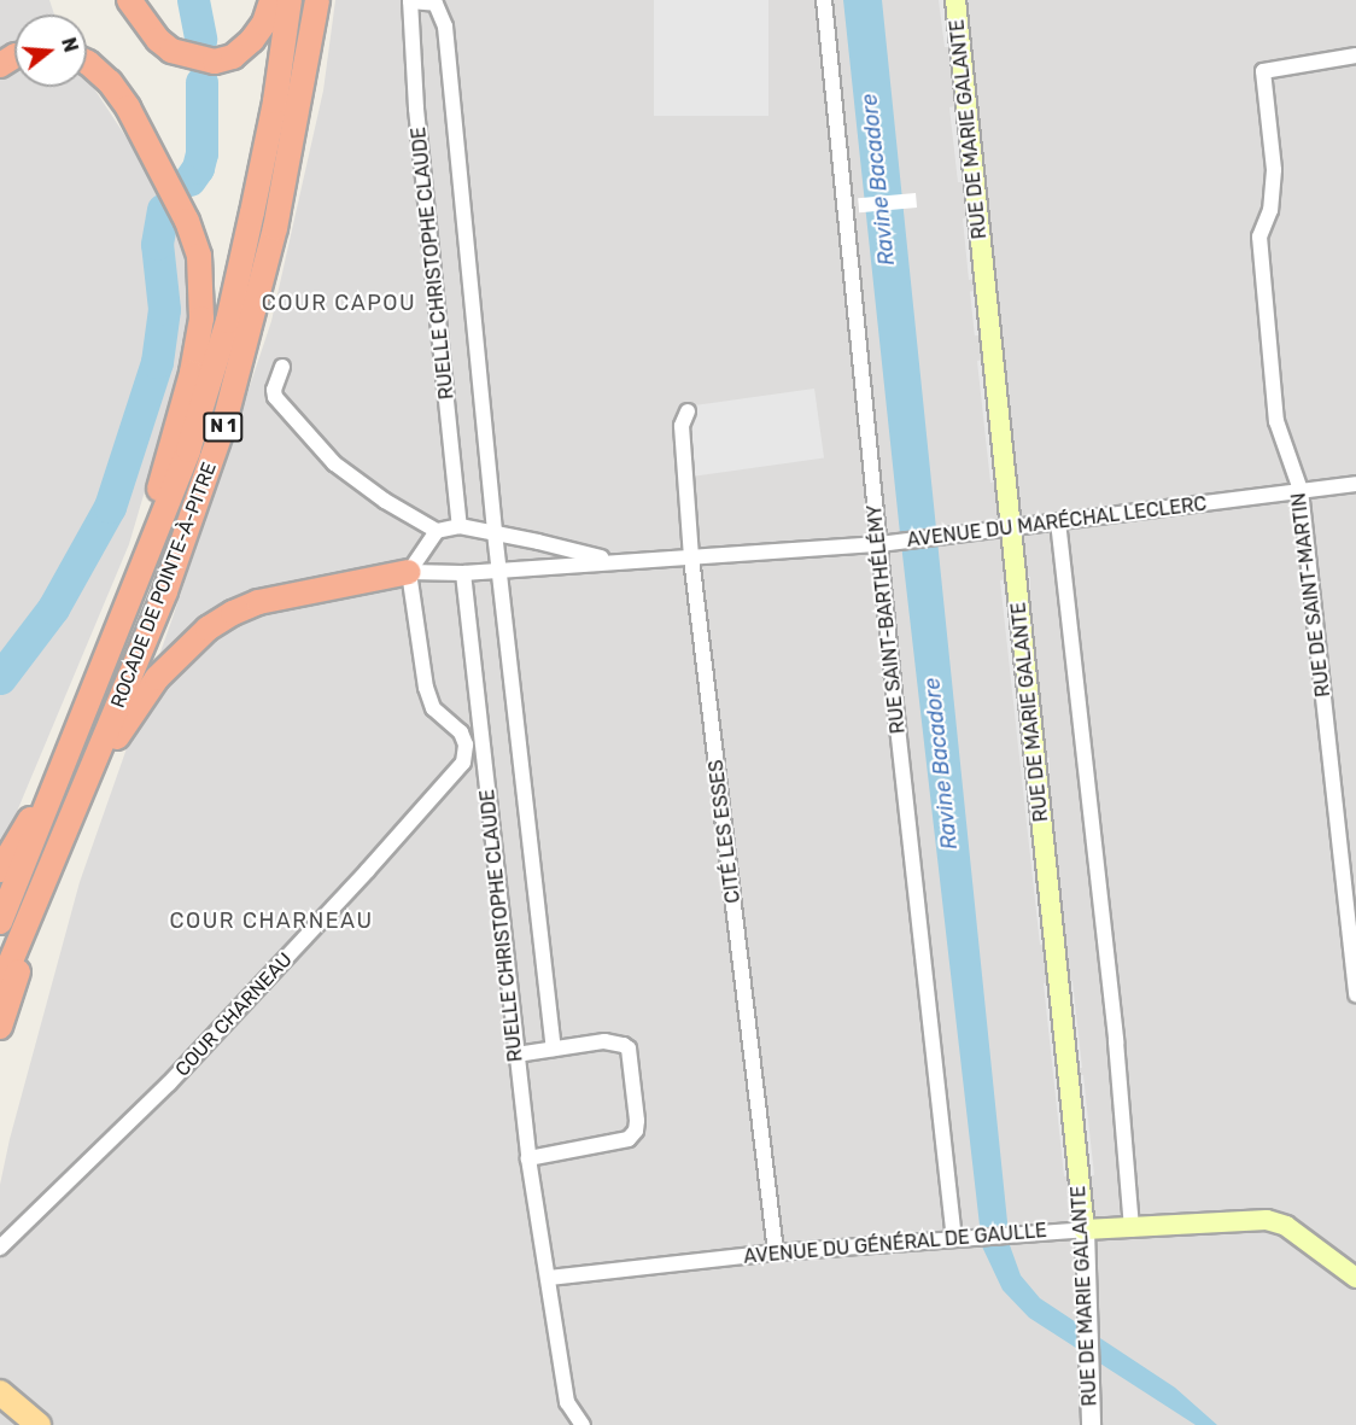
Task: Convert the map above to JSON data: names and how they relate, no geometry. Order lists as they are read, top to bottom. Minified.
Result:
{"streets":{"highway":["N 1","ROCADE DE POINTE-À-PITRE"],"main road":["RUE DE MARIE GALANTE","AVENUE DU GÉNÉRAL DE GAULLE"],"street":["RUELLE CHRISTOPHE CLAUDE","AVENUE DU MARÉCHAL LECLERC","RUE DE SAINT-MARTIN","RUE SAINT-BARTHÉLÉMY","CITÉ LES ESSES","COUR CHARNEAU"]},"crossings":[["RUE DE MARIE GALANTE","AVENUE DU MARÉCHAL LECLERC"],["RUE DE MARIE GALANTE","AVENUE DU GÉNÉRAL DE GAULLE"],["RUELLE CHRISTOPHE CLAUDE","AVENUE DU MARÉCHAL LECLERC"],["RUELLE CHRISTOPHE CLAUDE","AVENUE DU GÉNÉRAL DE GAULLE"],["AVENUE DU MARÉCHAL LECLERC","RUE DE SAINT-MARTIN"],["AVENUE DU MARÉCHAL LECLERC","RUE SAINT-BARTHÉLÉMY"],["AVENUE DU MARÉCHAL LECLERC","CITÉ LES ESSES"],["AVENUE DU MARÉCHAL LECLERC","COUR CHARNEAU"],["RUE SAINT-BARTHÉLÉMY","AVENUE DU GÉNÉRAL DE GAULLE"],["CITÉ LES ESSES","AVENUE DU GÉNÉRAL DE GAULLE"]],"districts":["COUR CAPOU","COUR CHARNEAU"],"water":["Ravine Bacadore"],"north":"right"}
